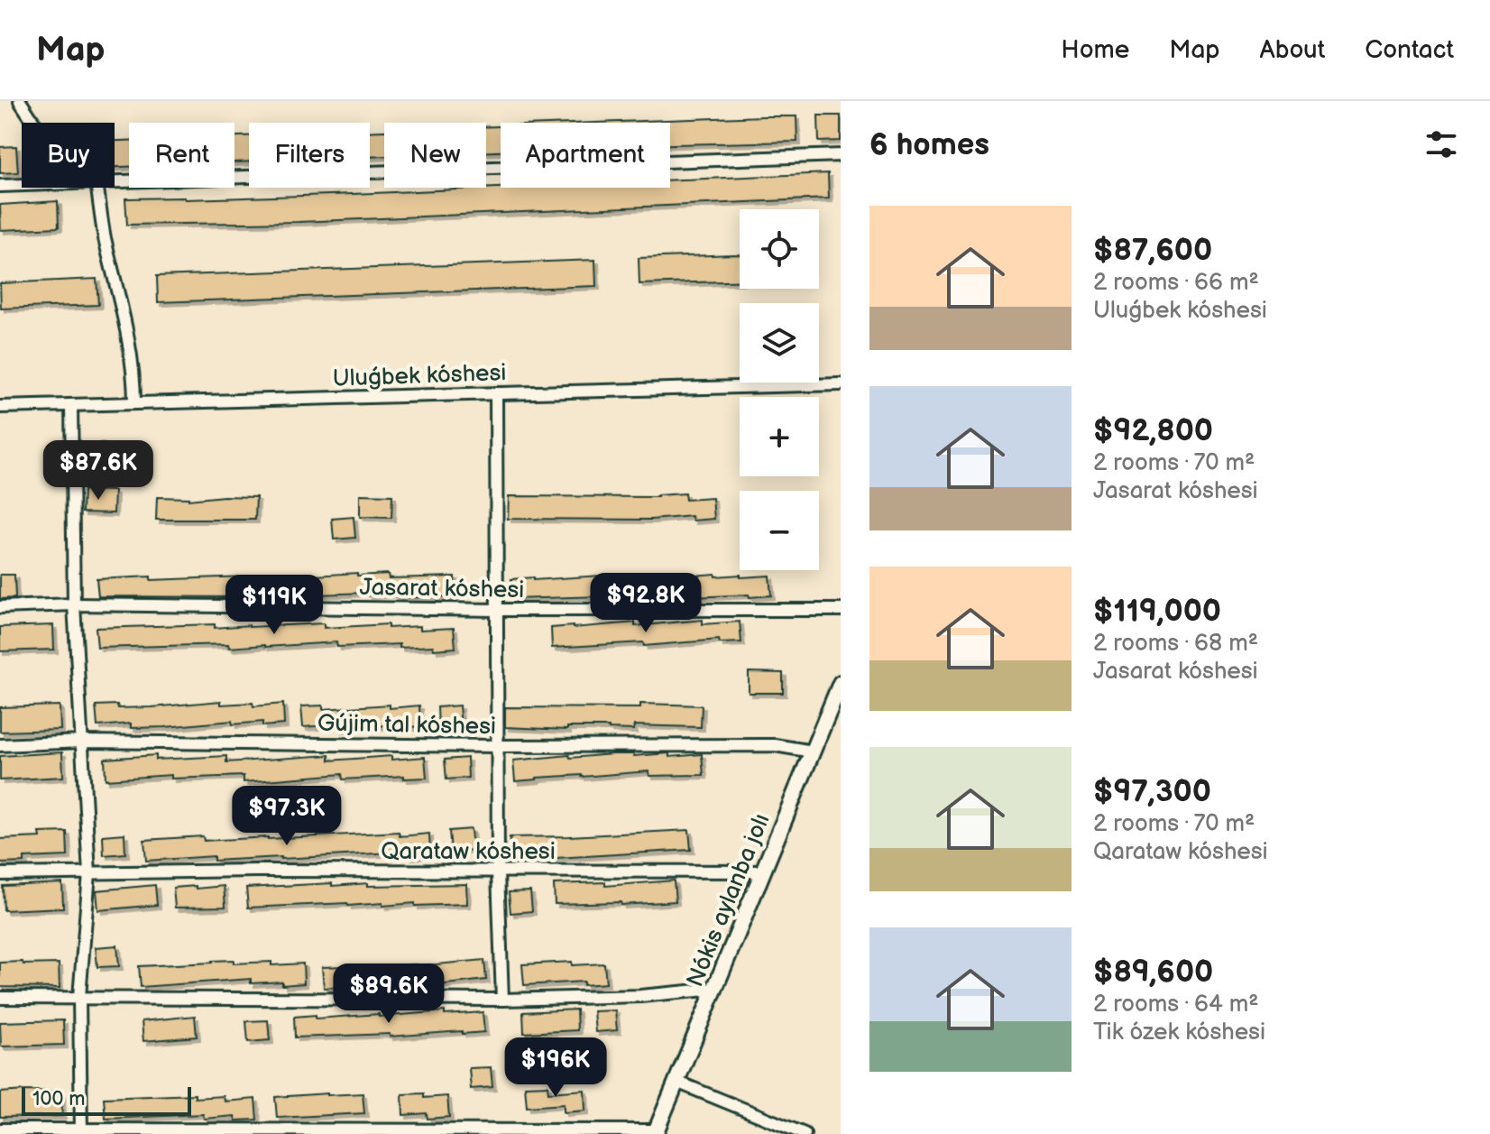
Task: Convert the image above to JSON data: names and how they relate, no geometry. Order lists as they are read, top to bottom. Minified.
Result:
{"streets":{"main road":["Nókis aylanba jolı"],"street":["Uluǵbek kóshesi","Jasarat kóshesi","Gújim tal kóshesi","Qarataw kóshesi"]},"crossings":[["Gújim tal kóshesi","Nókis aylanba jolı"],["Qarataw kóshesi","Nókis aylanba jolı"]],"scale_bar":"100 m","page":{"header":"Map","nav":["Home","Map","About","Contact"],"heading":"6 homes","chip":["Buy","Rent","Filters","New","Apartment"],"list":[{"name":"$87,600","note":"2 rooms · 66 m² · Uluǵbek kóshesi"},{"name":"$92,800","note":"2 rooms · 70 m² · Jasarat kóshesi"},{"name":"$119,000","note":"2 rooms · 68 m² · Jasarat kóshesi"},{"name":"$97,300","note":"2 rooms · 70 m² · Qarataw kóshesi"},{"name":"$89,600","note":"2 rooms · 64 m² · Tik ózek kóshesi"}],"map_buttons":["+","−"],"price":["$87.6K","$92.8K","$119K","$97.3K","$89.6K","$196K"],"scale":"100 m"}}
